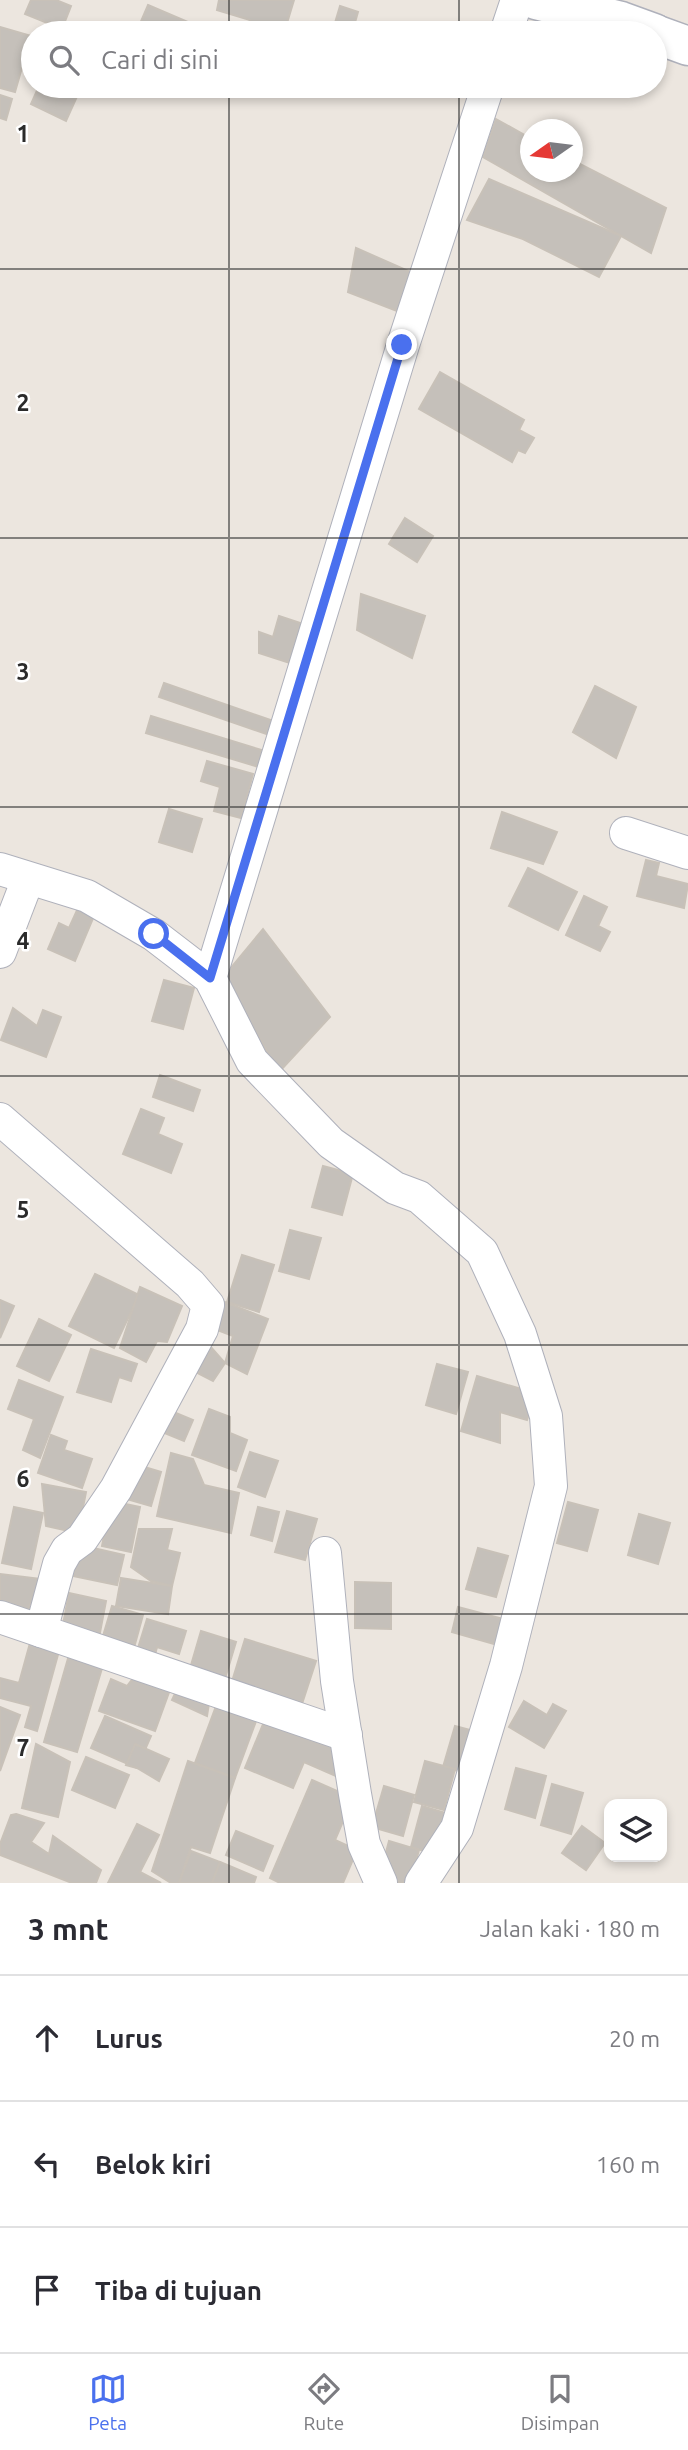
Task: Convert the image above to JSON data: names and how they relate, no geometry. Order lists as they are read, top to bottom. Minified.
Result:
{"north":"left","page":{"search":"Cari di sini","heading":["3 mnt","Jalan kaki · 180 m"],"list":[["Lurus","20 m"],["Belok kiri","160 m"],"Tiba di tujuan"],"nav":["Peta","Rute","Disimpan"]},"grid":{"rows":["1","2","3","4","5","6","7"]}}
